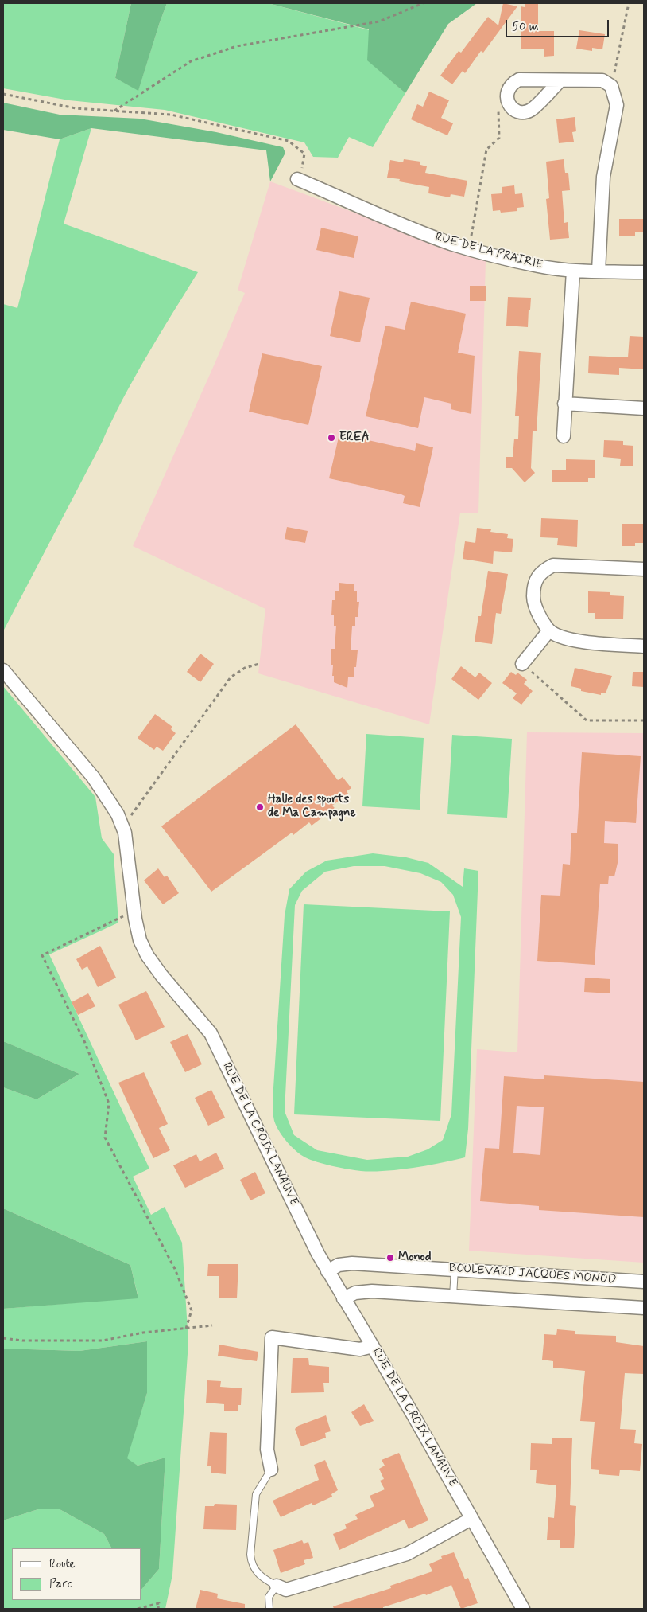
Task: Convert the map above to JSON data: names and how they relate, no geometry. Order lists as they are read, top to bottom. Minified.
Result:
{"streets":{"street":["RUE DE LA PRAIRIE","RUE DE LA CROIX LANAUVE","BOULEVARD JACQUES MONOD"]},"crossings":[["RUE DE LA CROIX LANAUVE","BOULEVARD JACQUES MONOD"]],"places":["EREA","Halle des sports de Ma Campagne","Monod"],"legend":["Route","Parc"],"scale_bar":"50 m"}
